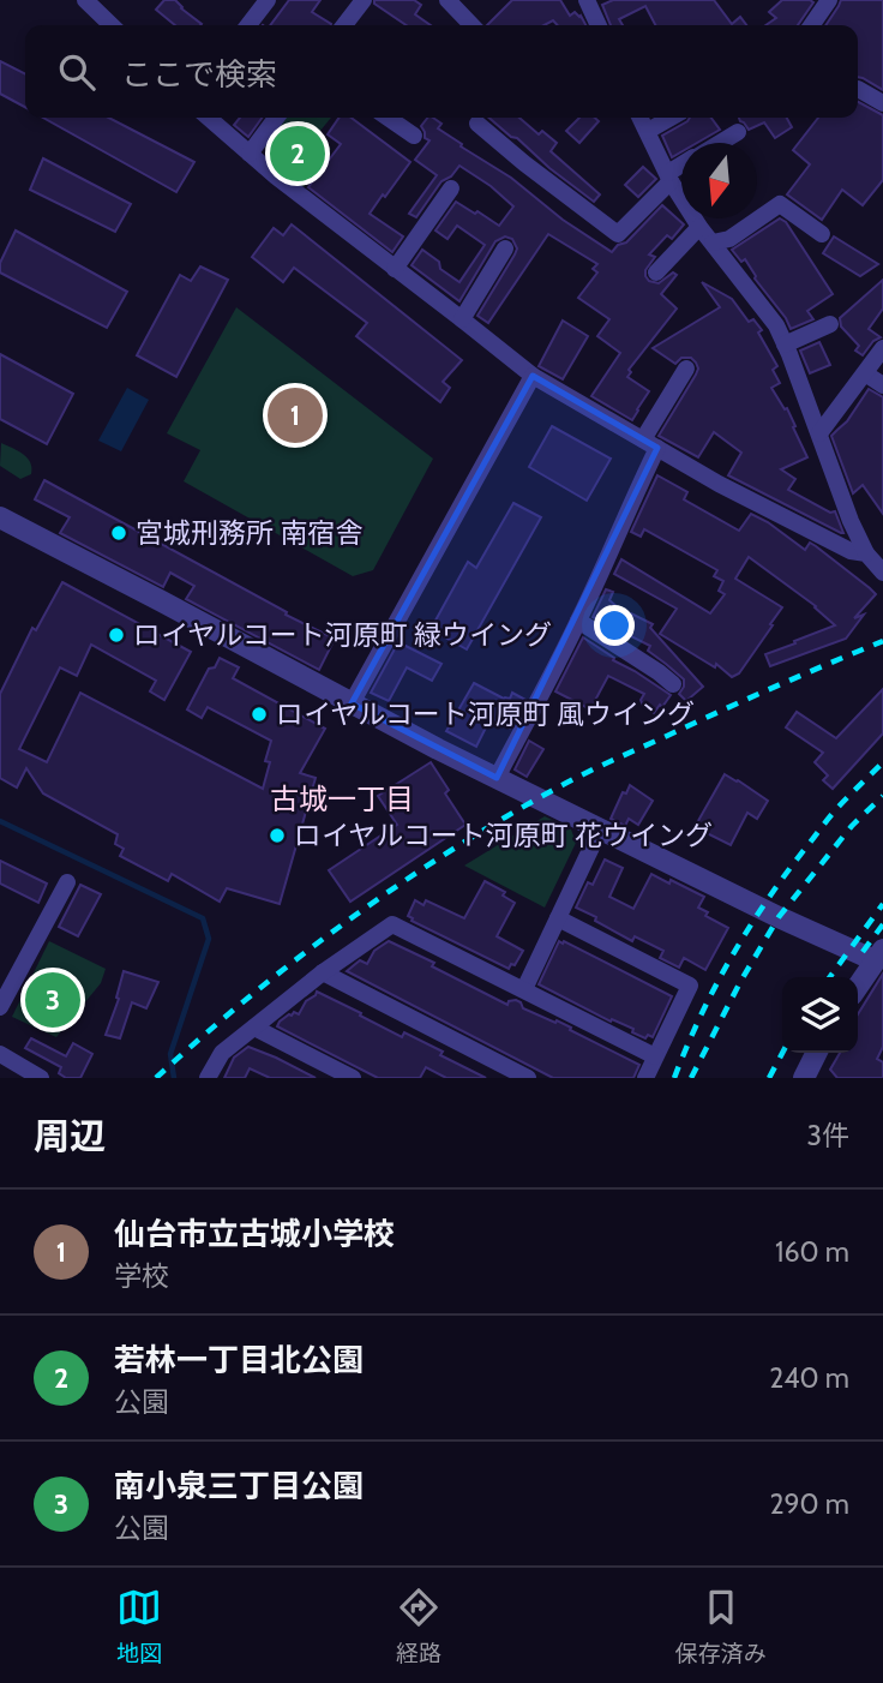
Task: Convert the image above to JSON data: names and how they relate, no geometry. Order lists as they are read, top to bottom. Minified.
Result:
{"districts":["古城一丁目"],"places":["宮城刑務所 南宿舎","ロイヤルコート河原町 緑ウイング","ロイヤルコート河原町 風ウイング","ロイヤルコート河原町 花ウイング"],"north":"bottom","page":{"search":"ここで検索","pins":["2","1","3"],"heading":["周辺","3件"],"list":[{"mark":"1","name":"仙台市立古城小学校","note":"学校","value":"160 m"},{"mark":"2","name":"若林一丁目北公園","note":"公園","value":"240 m"},{"mark":"3","name":"南小泉三丁目公園","note":"公園","value":"290 m"}],"nav":["地図","経路","保存済み"]}}
